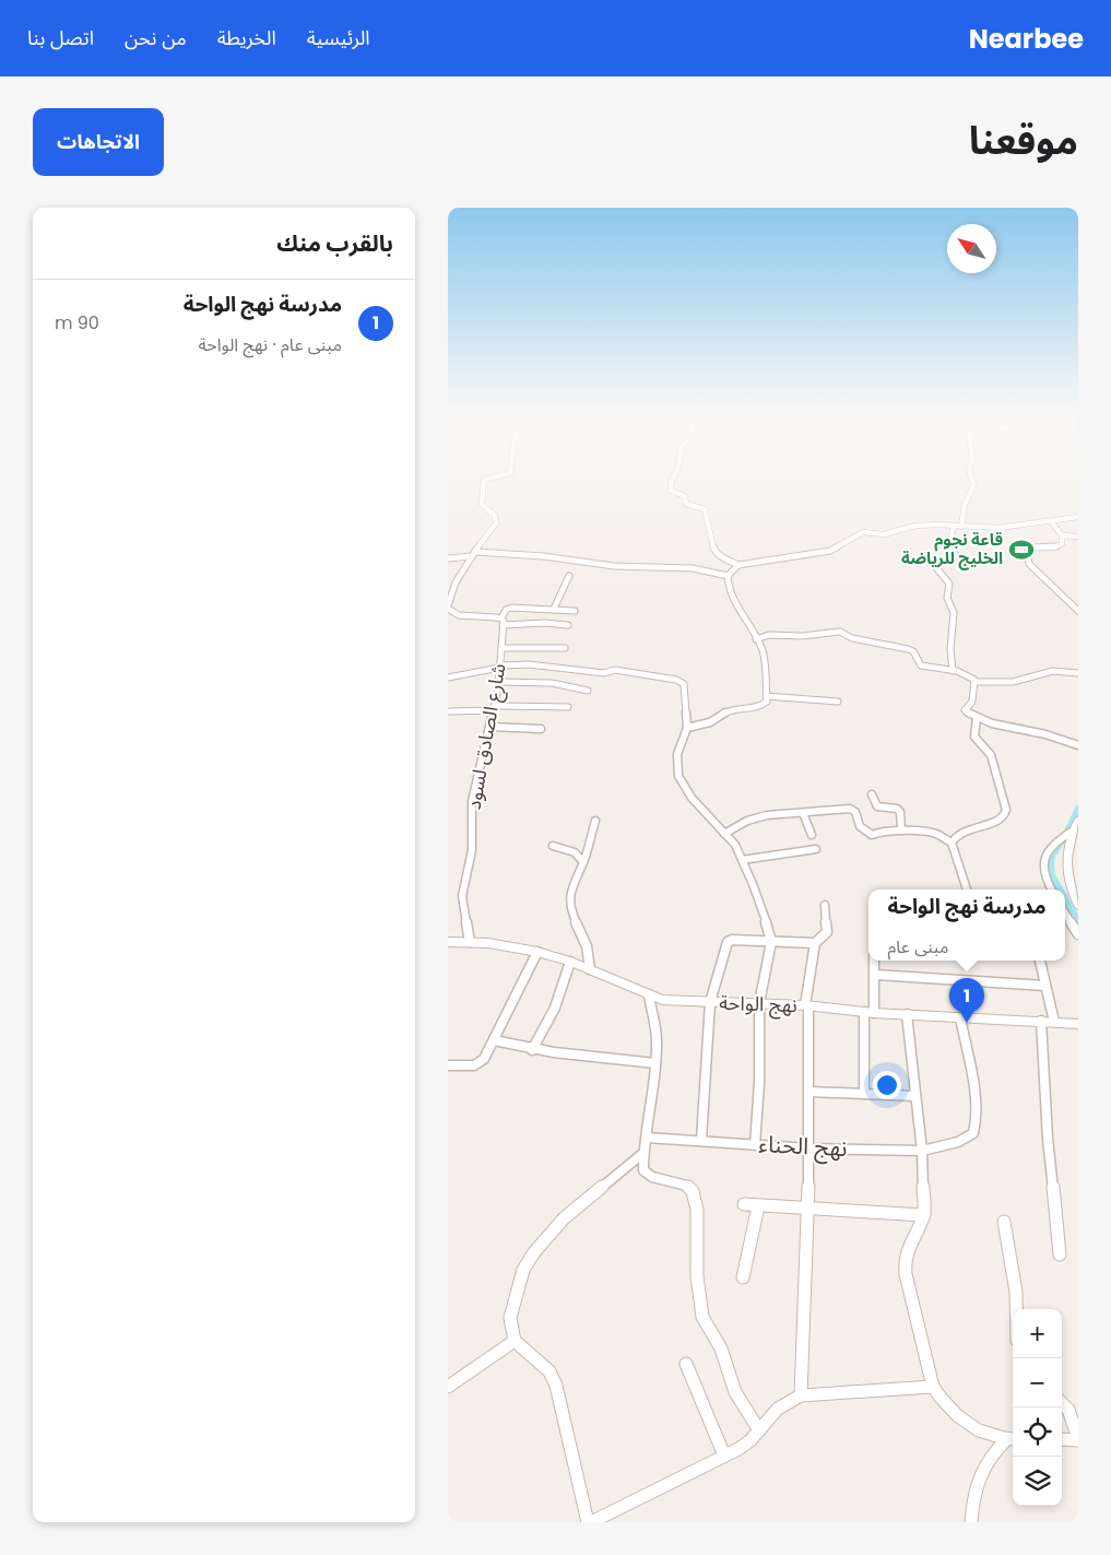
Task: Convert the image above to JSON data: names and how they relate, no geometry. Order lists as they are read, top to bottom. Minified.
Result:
{"streets":{"street":["شارع الصادق لسود","نهج الواحة","نهج الحناء"]},"crossings":[["شارع الصادق لسود","نهج الواحة"],["نهج الواحة","نهج الحناء"]],"places":{"sports":["قاعة نجوم الخليج للرياضة"]},"north":"top left","page":{"header":"Nearbee","nav":["الرئيسية","الخريطة","من نحن","اتصل بنا"],"title":"موقعنا","buttons":"الاتجاهات","heading":"بالقرب منك","list":[{"mark":"1","name":"مدرسة نهج الواحة","note":"مبنى عام · نهج الواحة","value":"90 m"}],"popup":["مدرسة نهج الواحة","مبنى عام"],"pins":"1","map_buttons":["+","−"]}}
